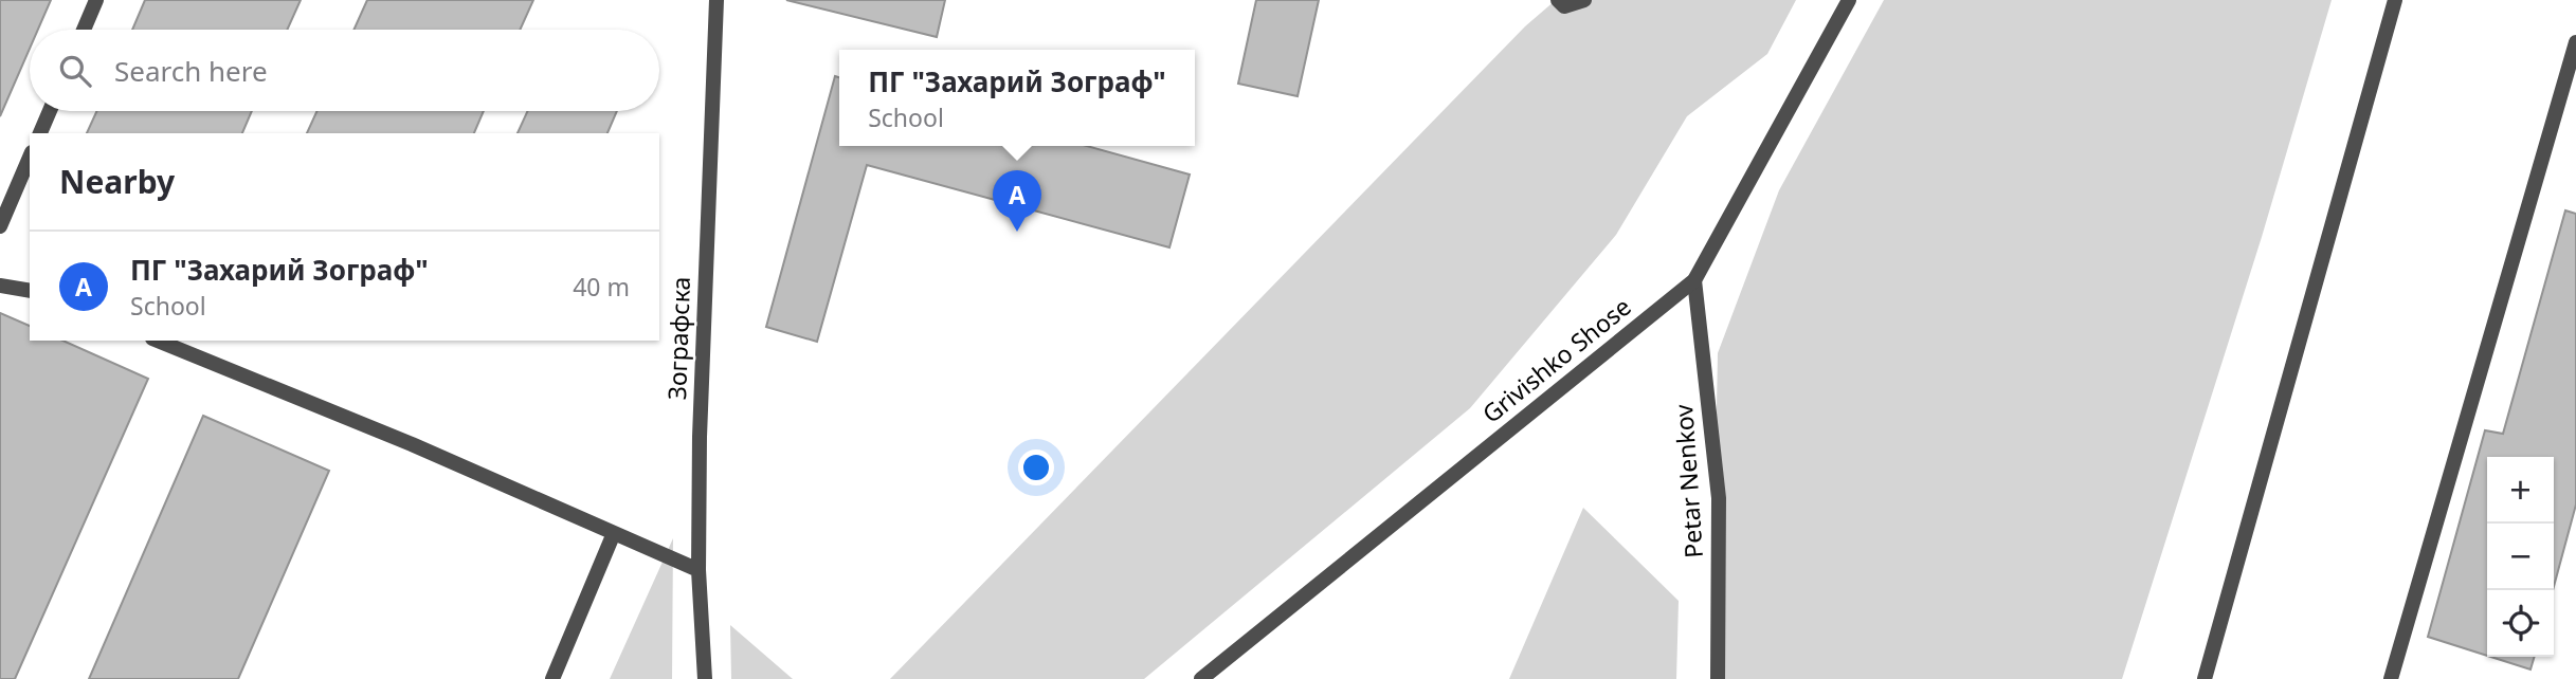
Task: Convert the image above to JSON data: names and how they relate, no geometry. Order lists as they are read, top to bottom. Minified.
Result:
{"streets":{"street":["Зографска","Grivishko Shose","Petar Nenkov"]},"crossings":[["Grivishko Shose","Petar Nenkov"]],"page":{"search":"Search here","popup":["ПГ \"Захарий Зограф\"","School"],"heading":"Nearby","pins":"A","list":[{"mark":"A","name":"ПГ \"Захарий Зограф\"","note":"School","value":"40 m"}],"map_buttons":["+","−"]}}
